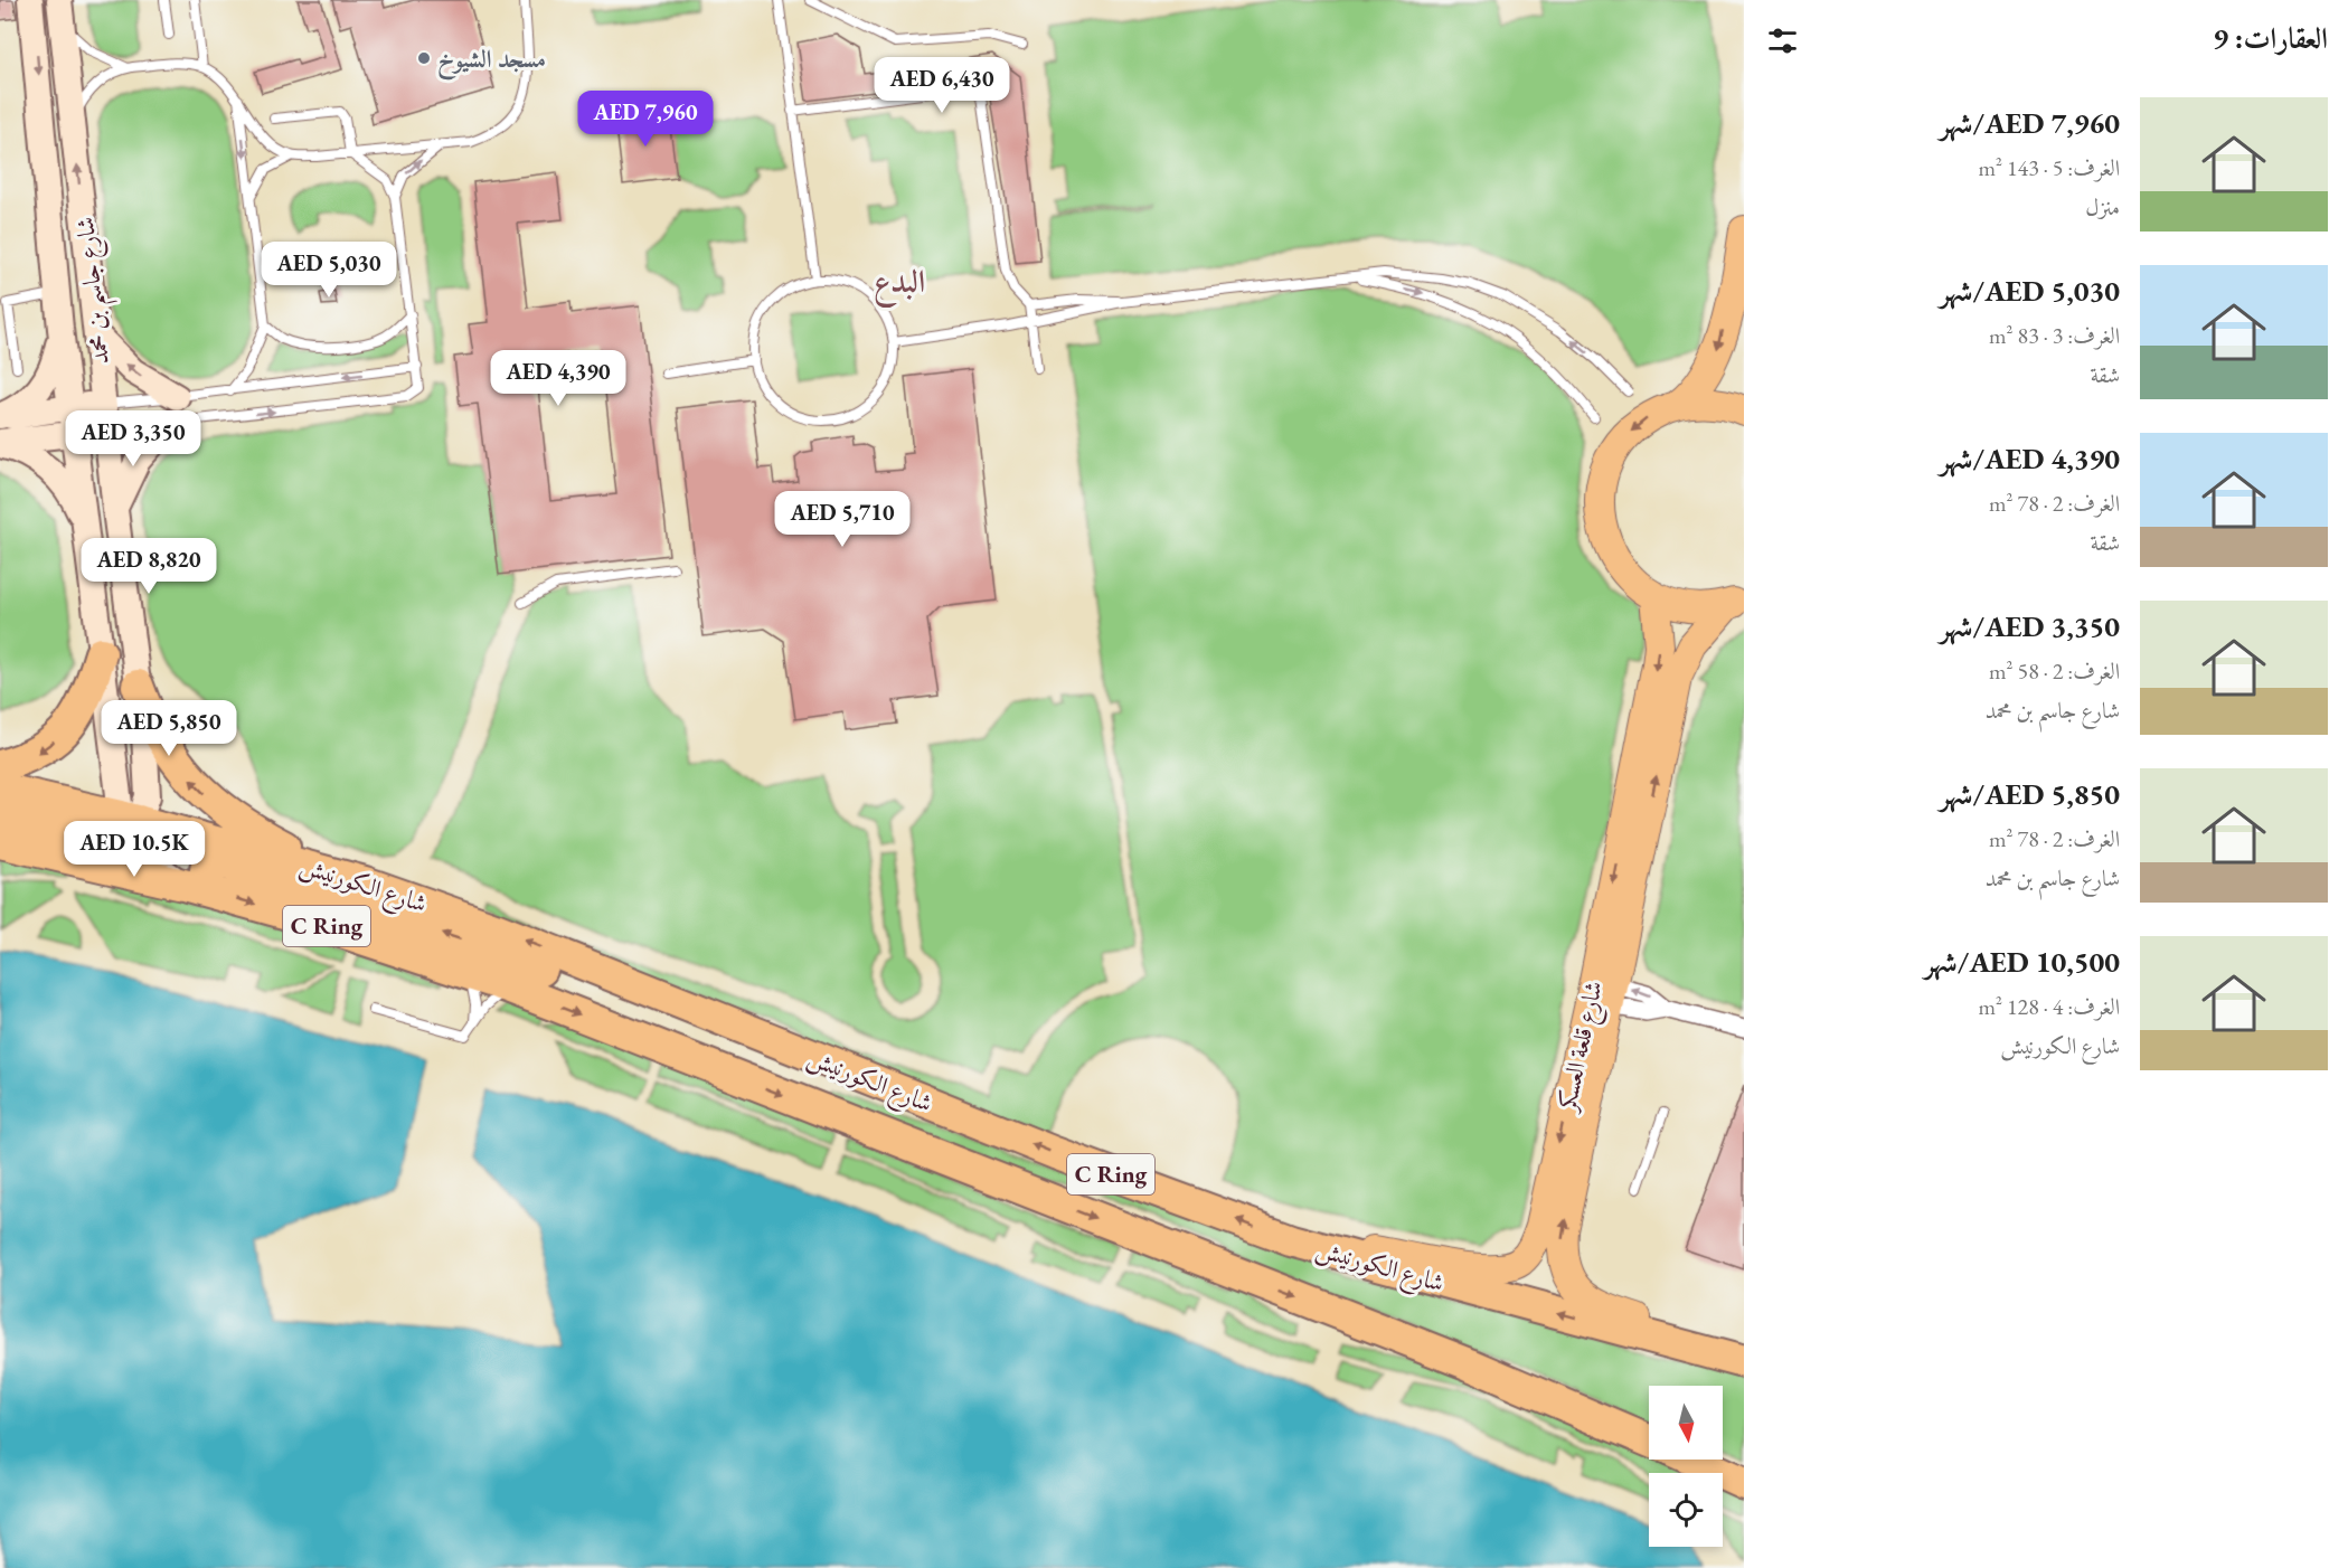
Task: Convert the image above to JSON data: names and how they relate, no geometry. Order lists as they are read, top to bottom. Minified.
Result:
{"streets":{"highway":["شارع الكورنيش","C Ring"],"main road":["شارع قلعة العسكر"],"street":["شارع جاسم بن محمد"]},"crossings":[["شارع جاسم بن محمد","شارع الكورنيش"],["شارع الكورنيش","شارع قلعة العسكر"]],"districts":["البدع"],"places":["مسجد الشيوخ"],"north":"bottom","page":{"heading":"العقارات: 9","price":["AED 6,430","AED 7,960","AED 5,030","AED 4,390","AED 3,350","AED 5,710","AED 8,820","AED 5,850","AED 10.5K"],"list":[{"name":"AED 7,960/شهر","note":"الغرف: 5 · 143 m² · منزل"},{"name":"AED 5,030/شهر","note":"الغرف: 3 · 83 m² · شقة"},{"name":"AED 4,390/شهر","note":"الغرف: 2 · 78 m² · شقة"},{"name":"AED 3,350/شهر","note":"الغرف: 2 · 58 m² · شارع جاسم بن محمد"},{"name":"AED 5,850/شهر","note":"الغرف: 2 · 78 m² · شارع جاسم بن محمد"},{"name":"AED 10,500/شهر","note":"الغرف: 4 · 128 m² · شارع الكورنيش"}]}}
